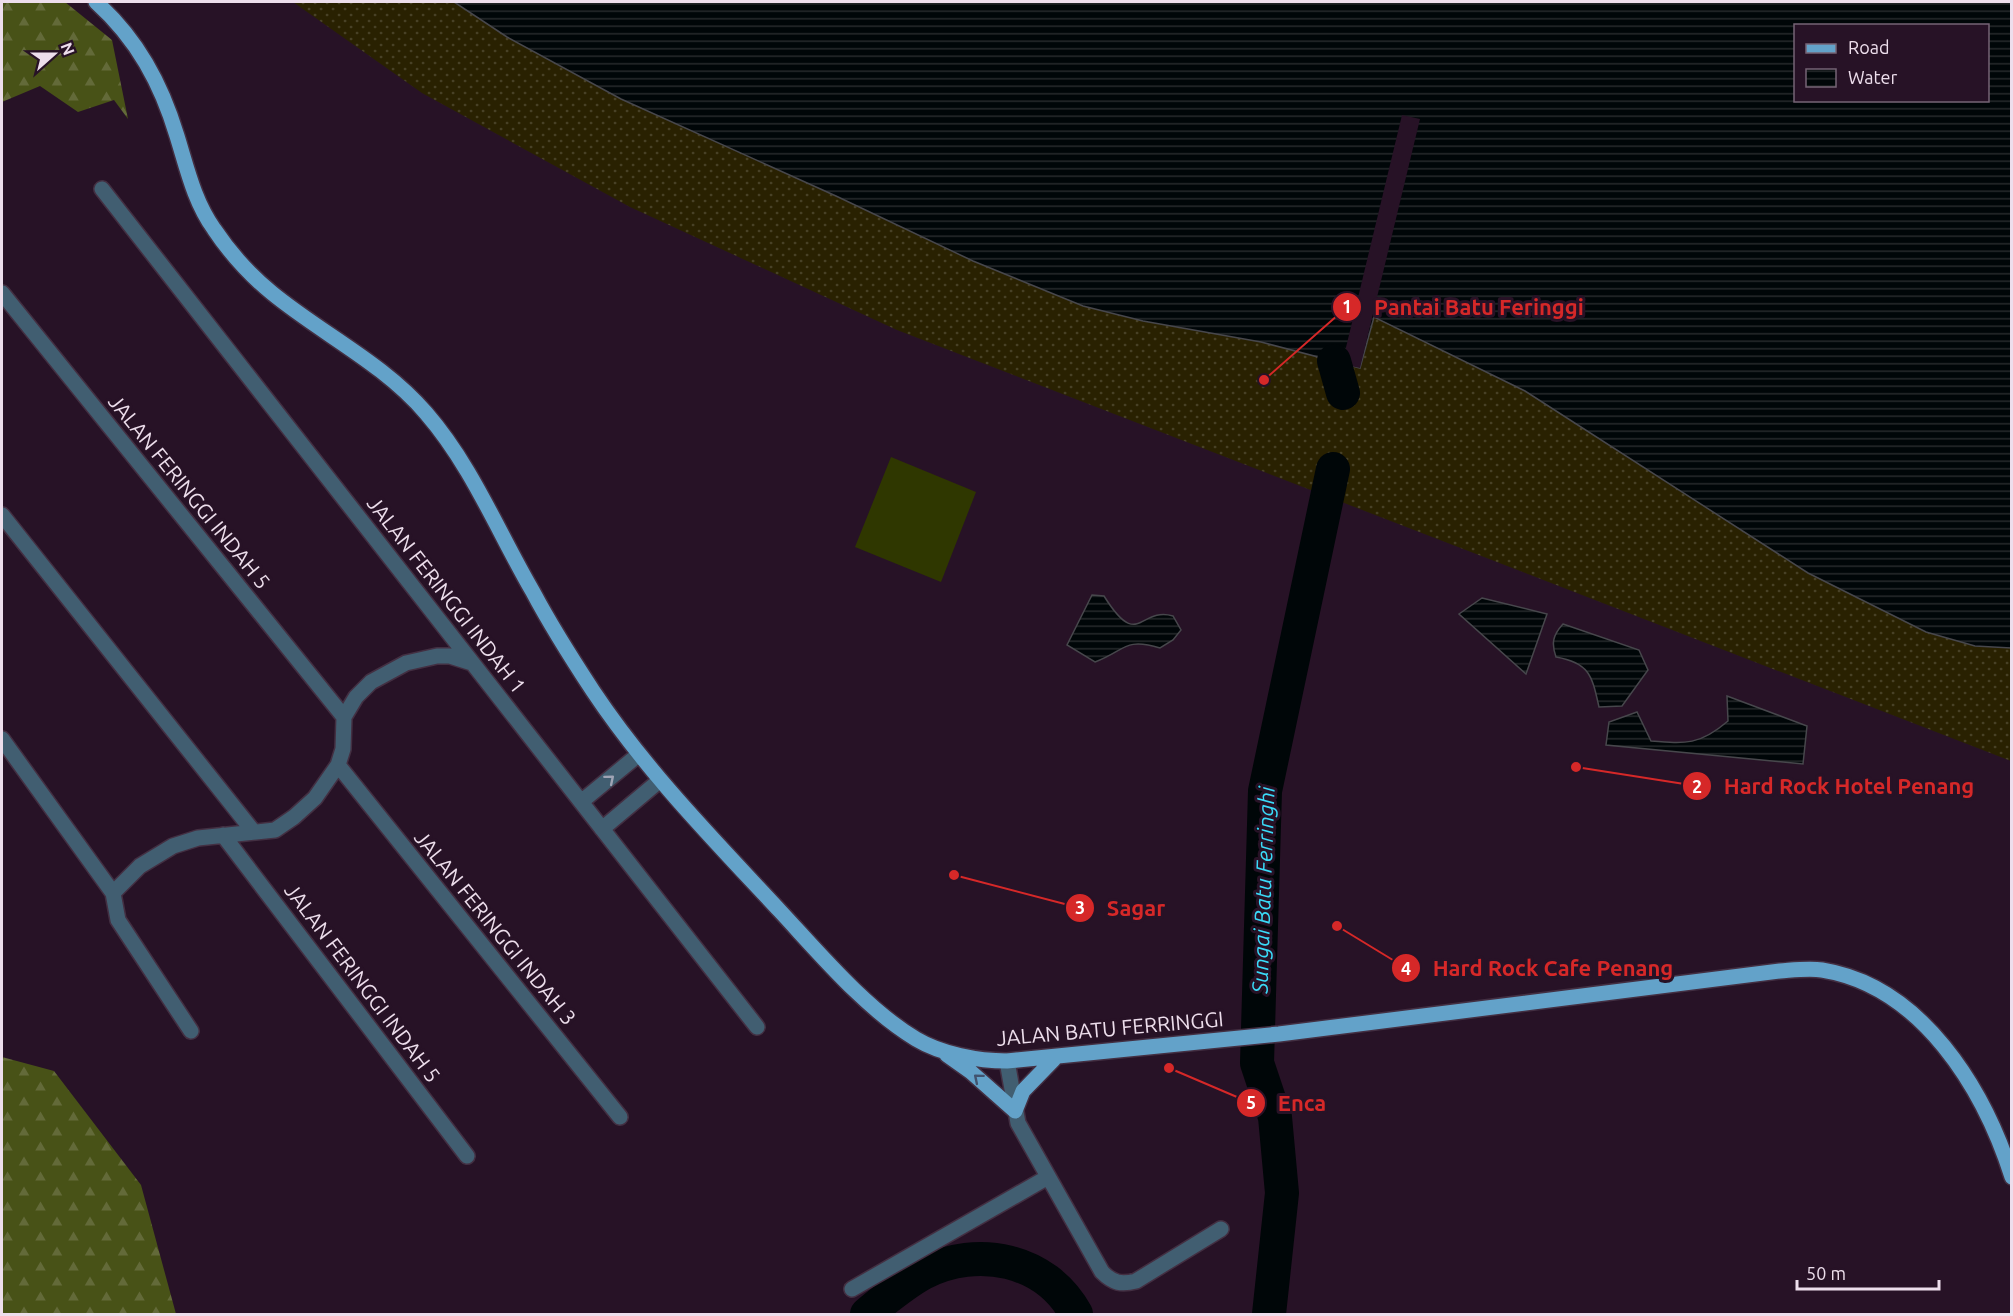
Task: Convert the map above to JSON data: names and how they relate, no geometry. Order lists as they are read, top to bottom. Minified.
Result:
{"streets":{"main road":["JALAN BATU FERRINGGI"],"street":["JALAN FERINGGI INDAH 5","JALAN FERINGGI INDAH 1","JALAN FERINGGI INDAH 3"]},"water":["Sungai Batu Ferringhi"],"places":["Pantai Batu Feringgi","Hard Rock Hotel Penang","Sagar","Hard Rock Cafe Penang","Enca"],"legend":["Road","Water"],"scale_bar":"50 m","north":"right"}
